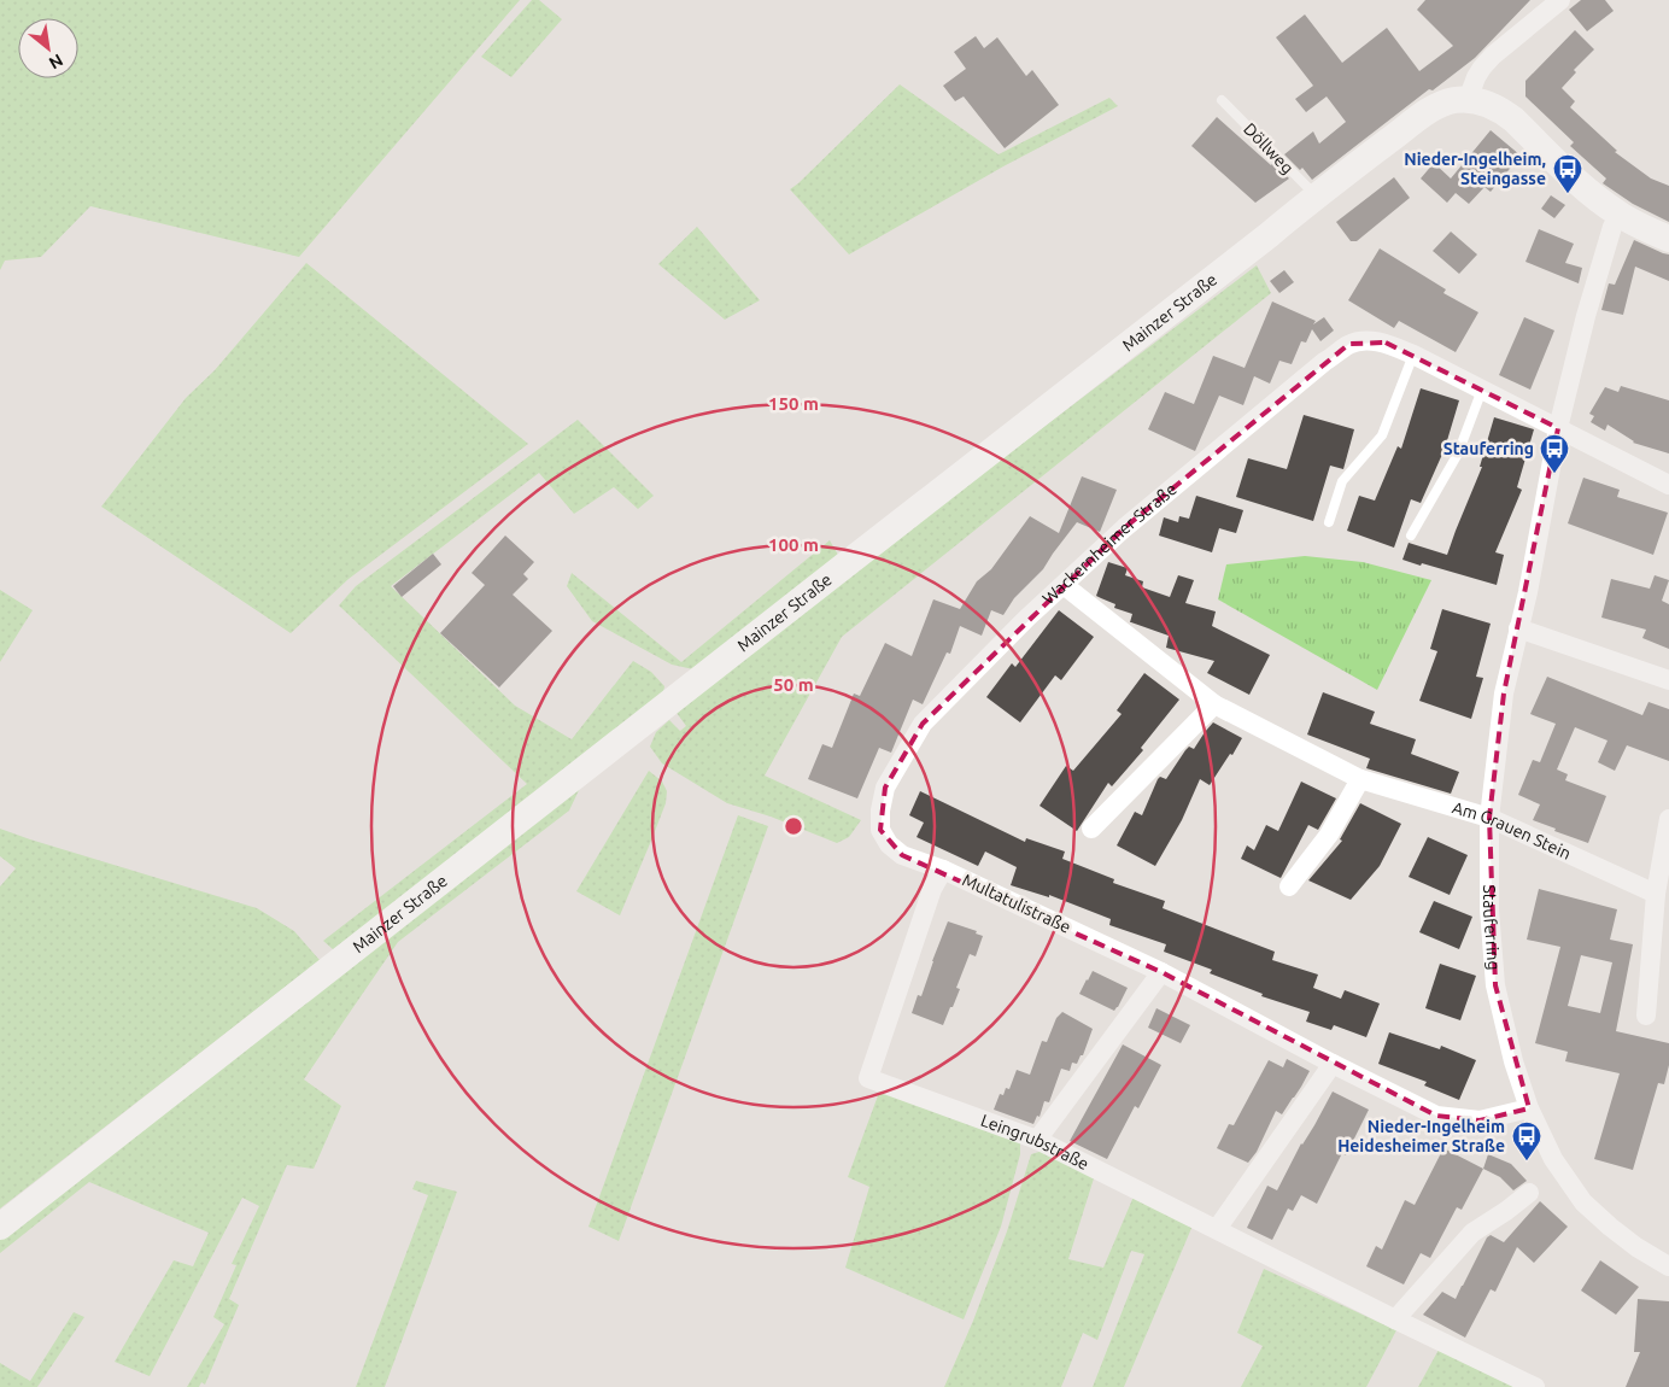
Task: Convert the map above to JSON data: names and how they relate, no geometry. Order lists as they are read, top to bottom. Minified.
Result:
{"streets":{"main road":["Mainzer Straße"],"street":["Wackernheimer Straße","Am Grauen Stein","Multatulistraße","Stauferring","Leingrubstraße"],"lane":["Döllweg"]},"crossings":[["Döllweg","Mainzer Straße"],["Wackernheimer Straße","Am Grauen Stein"],["Wackernheimer Straße","Multatulistraße"],["Wackernheimer Straße","Stauferring"],["Am Grauen Stein","Stauferring"],["Multatulistraße","Stauferring"],["Multatulistraße","Leingrubstraße"]],"places":{"bus stop":["Nieder-Ingelheim, Steingasse","Stauferring","Nieder-Ingelheim Heidesheimer Straße"]},"north":"bottom right","rings":["150 m","100 m","50 m"]}
